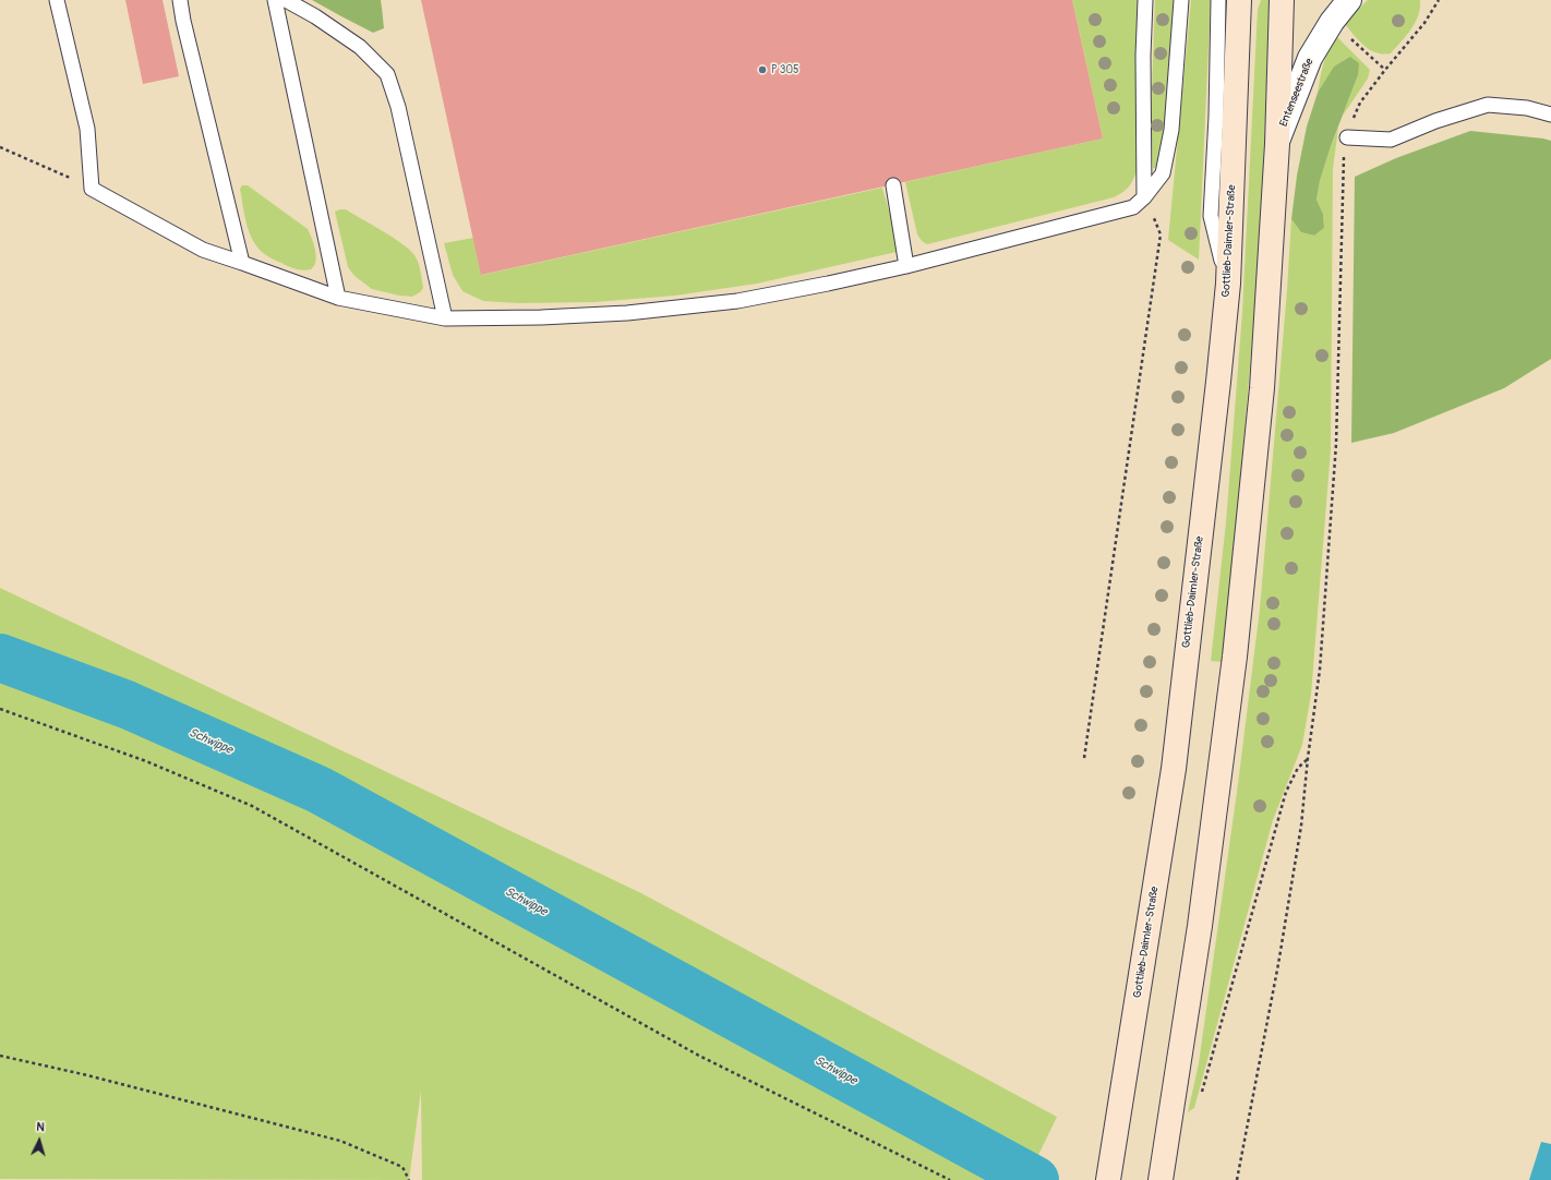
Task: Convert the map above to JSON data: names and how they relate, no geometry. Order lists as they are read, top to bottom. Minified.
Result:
{"streets":{"main road":["Gottlieb-Daimler-Straße"],"street":["Entenseestraße"]},"water":["Schwippe"],"places":["P 305"],"north":"top"}
